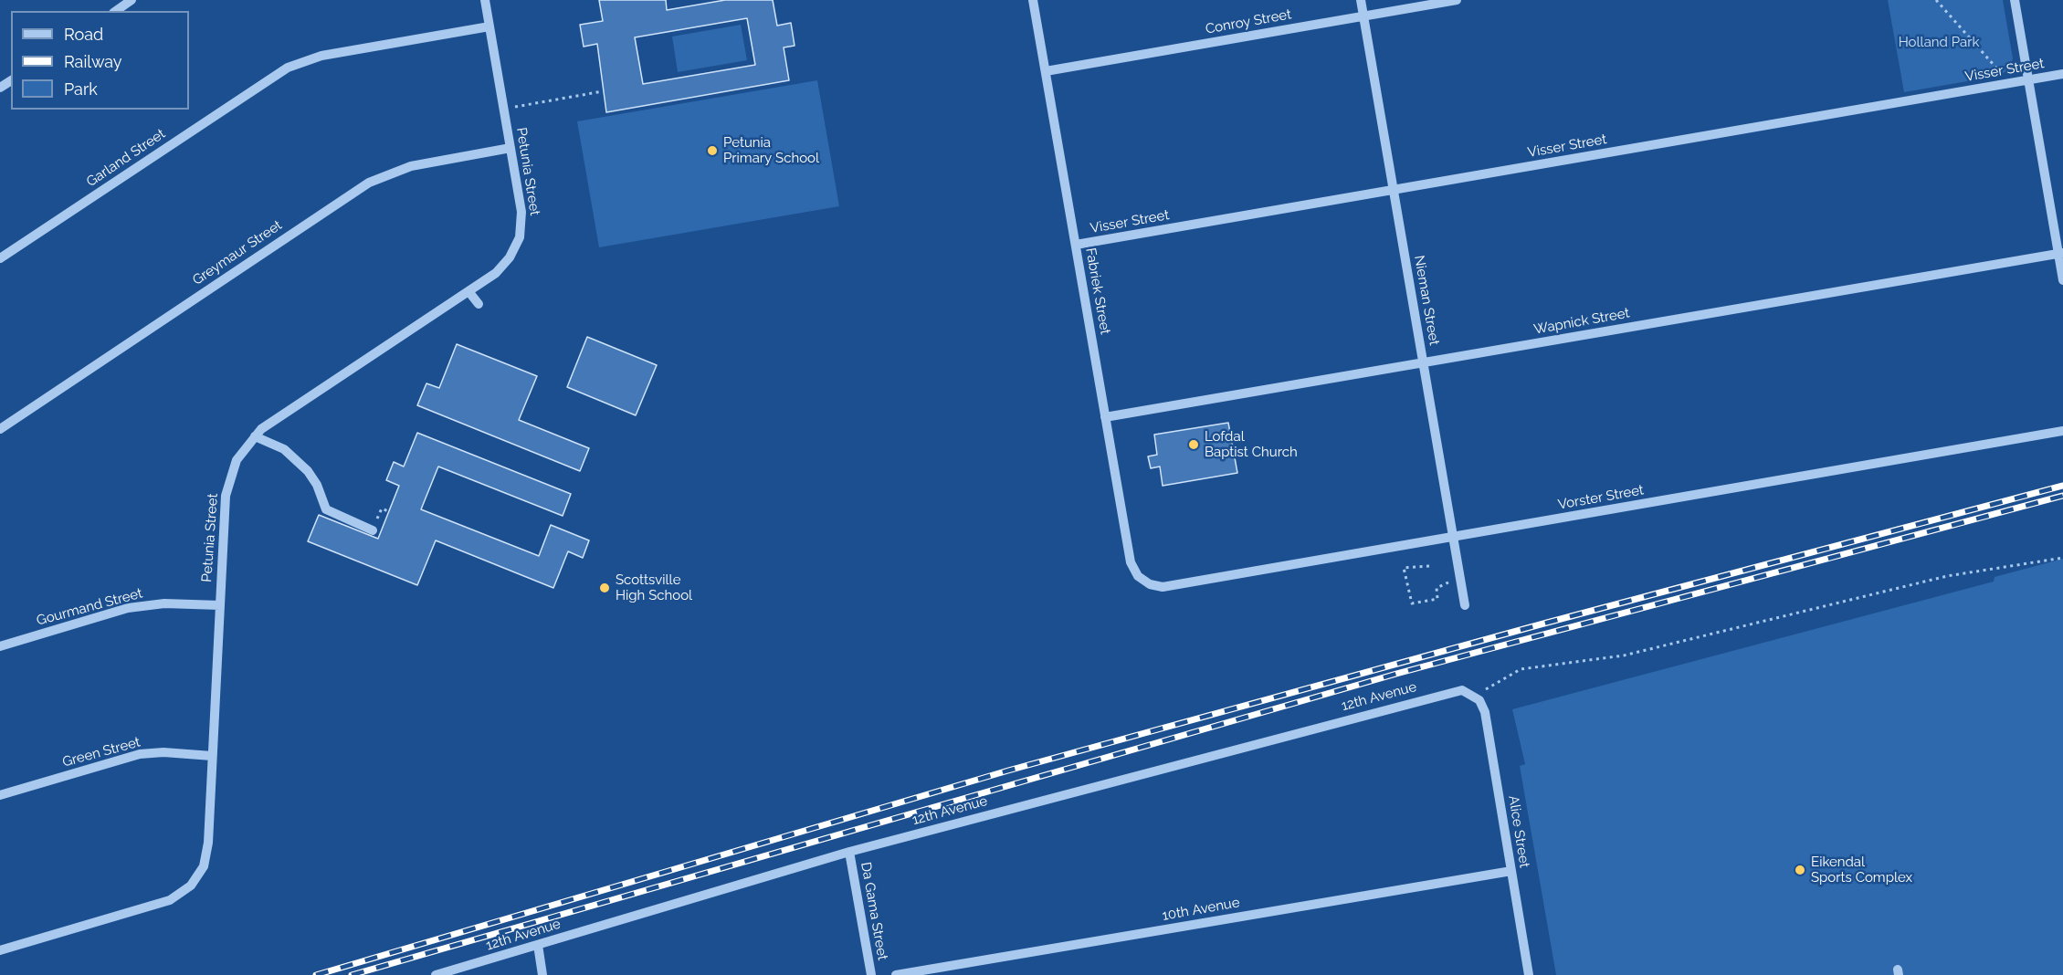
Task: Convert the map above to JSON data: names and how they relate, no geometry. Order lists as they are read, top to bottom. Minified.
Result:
{"streets":{"street":["Conroy Street","Visser Street","Garland Street","Petunia Street","Greymaur Street","Fabriek Street","Nieman Street","Wapnick Street","Vorster Street","Gourmand Street","12th Avenue","Green Street","Alice Street","10th Avenue","Da Gama Street"]},"crossings":[["Conroy Street","Fabriek Street"],["Conroy Street","Nieman Street"],["Visser Street","Fabriek Street"],["Visser Street","Nieman Street"],["Garland Street","Petunia Street"],["Petunia Street","Greymaur Street"],["Petunia Street","Gourmand Street"],["Petunia Street","Green Street"],["Fabriek Street","Wapnick Street"],["Fabriek Street","Vorster Street"],["Nieman Street","Wapnick Street"],["Nieman Street","Vorster Street"],["12th Avenue","Alice Street"],["12th Avenue","Da Gama Street"],["Alice Street","10th Avenue"]],"parks":["Holland Park"],"places":["Petunia Primary School","Lofdal Baptist Church","Scottsville High School","Eikendal Sports Complex"],"legend":["Road","Railway","Park"]}
